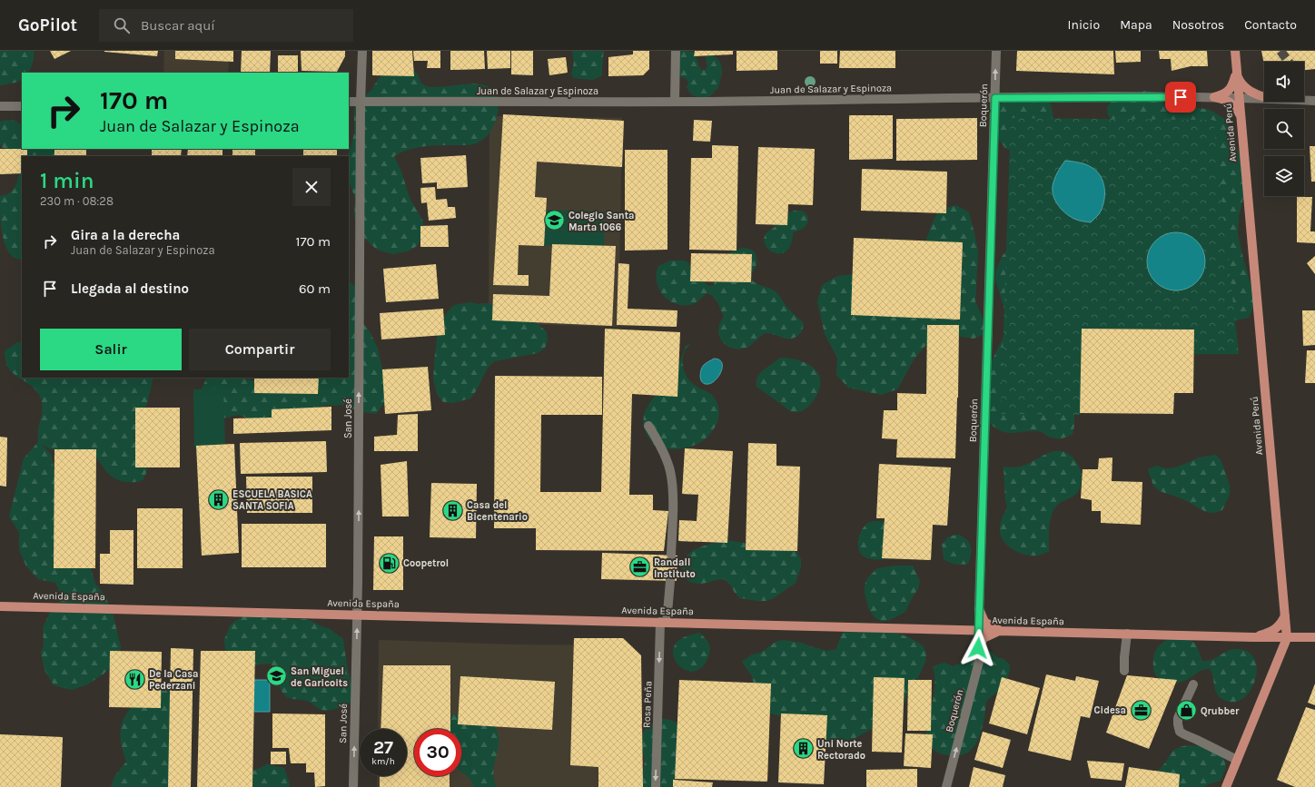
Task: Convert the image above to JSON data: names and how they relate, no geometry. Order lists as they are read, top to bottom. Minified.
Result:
{"streets":{"main road":["Avenida Perú","Avenida España"],"street":["Juan de Salazar y Espinoza","Boquerón","San José","Rosa Peña"]},"crossings":[["Juan de Salazar y Espinoza","Boquerón"],["Juan de Salazar y Espinoza","Avenida Perú"],["Juan de Salazar y Espinoza","San José"],["Boquerón","Avenida España"],["Avenida Perú","Avenida España"],["San José","Avenida España"],["Avenida España","Rosa Peña"]],"one_way":["San José","Rosa Peña"],"places":{"school or university":["Colegio Santa Marta 1066","San Miguel de Garicoits"],"building":["ESCUELA BASICA SANTA SOFIA","Casa del Bicentenario","Uni Norte Rectorado"],"fuel station":["Coopetrol"],"office":["Randall Instituto","Cidesa"],"restaurant":["De la Casa Pederzani"],"shop":["Qrubber"]},"page":{"header":"GoPilot","search":"Buscar aquí","nav":["Inicio","Mapa","Nosotros","Contacto"],"turn":["170 m","Juan de Salazar y Espinoza"],"heading":["1 min","230 m · 08:28"],"list":[{"name":"Gira a la derecha","note":"Juan de Salazar y Espinoza","value":"170 m"},{"name":"Llegada al destino","value":"60 m"}],"buttons":["Salir","Compartir"],"speed":"27 km/h","limit":"30"}}
